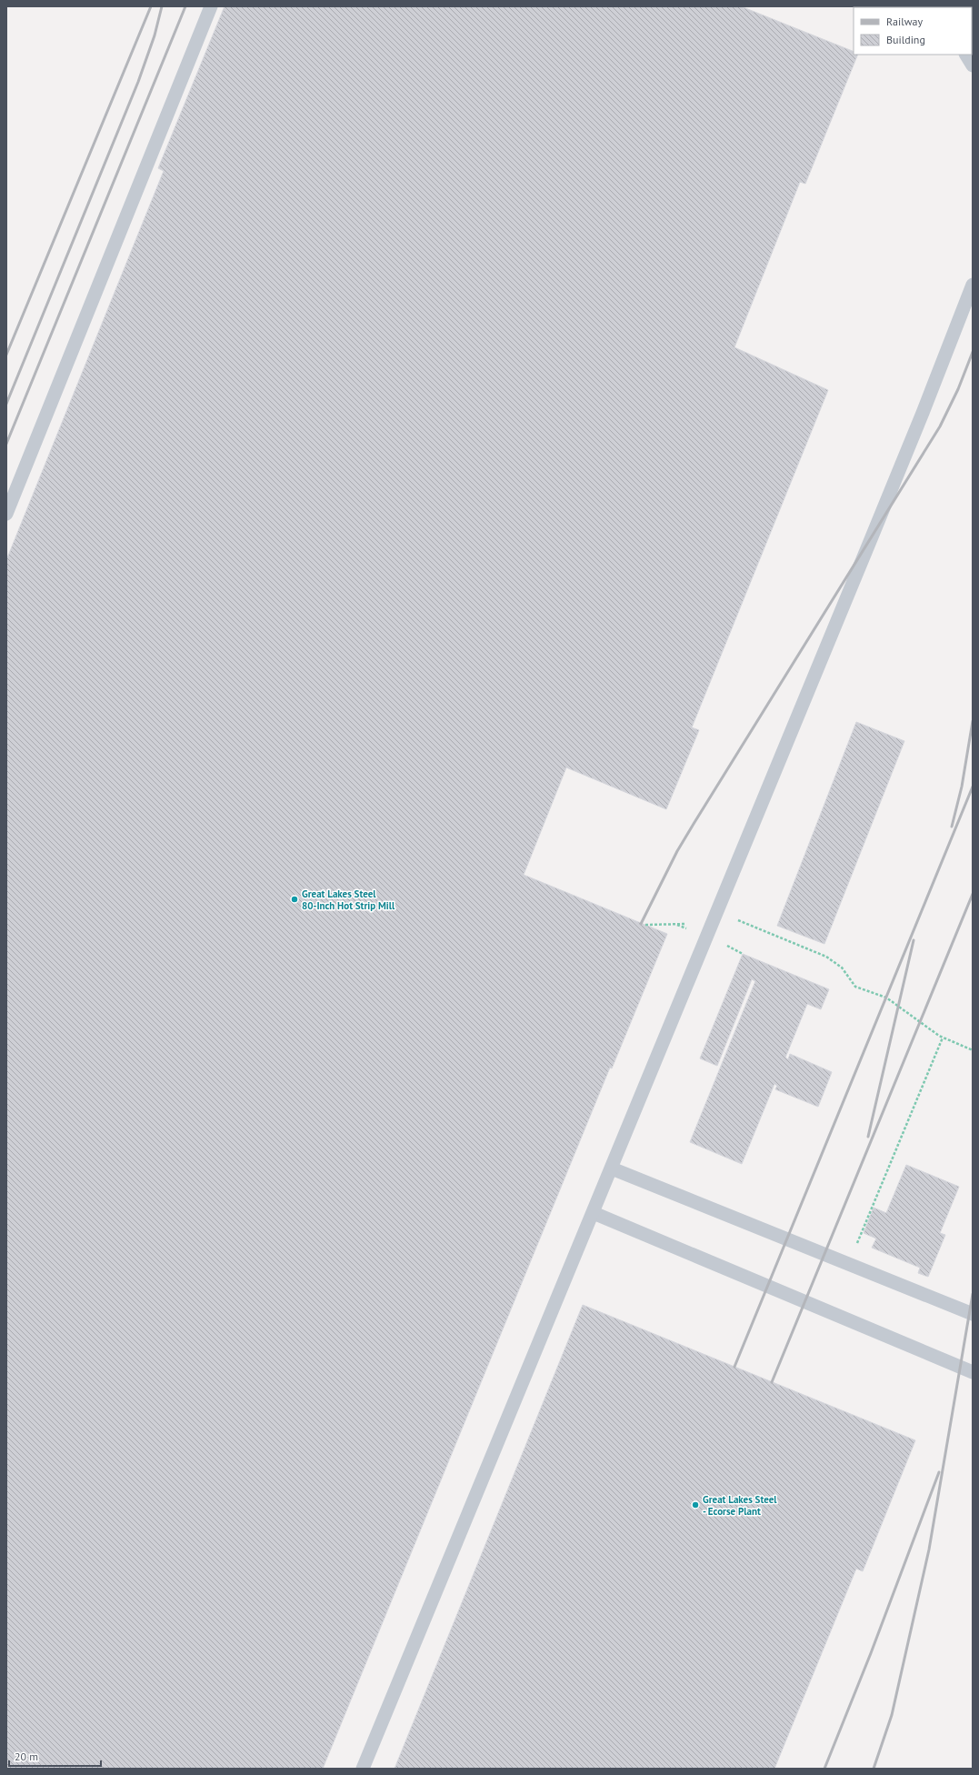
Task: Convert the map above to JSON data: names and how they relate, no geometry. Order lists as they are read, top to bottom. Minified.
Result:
{"places":["Great Lakes Steel 80-Inch Hot Strip Mill","Great Lakes Steel - Ecorse Plant"],"legend":["Railway","Building"],"scale_bar":"20 m"}
